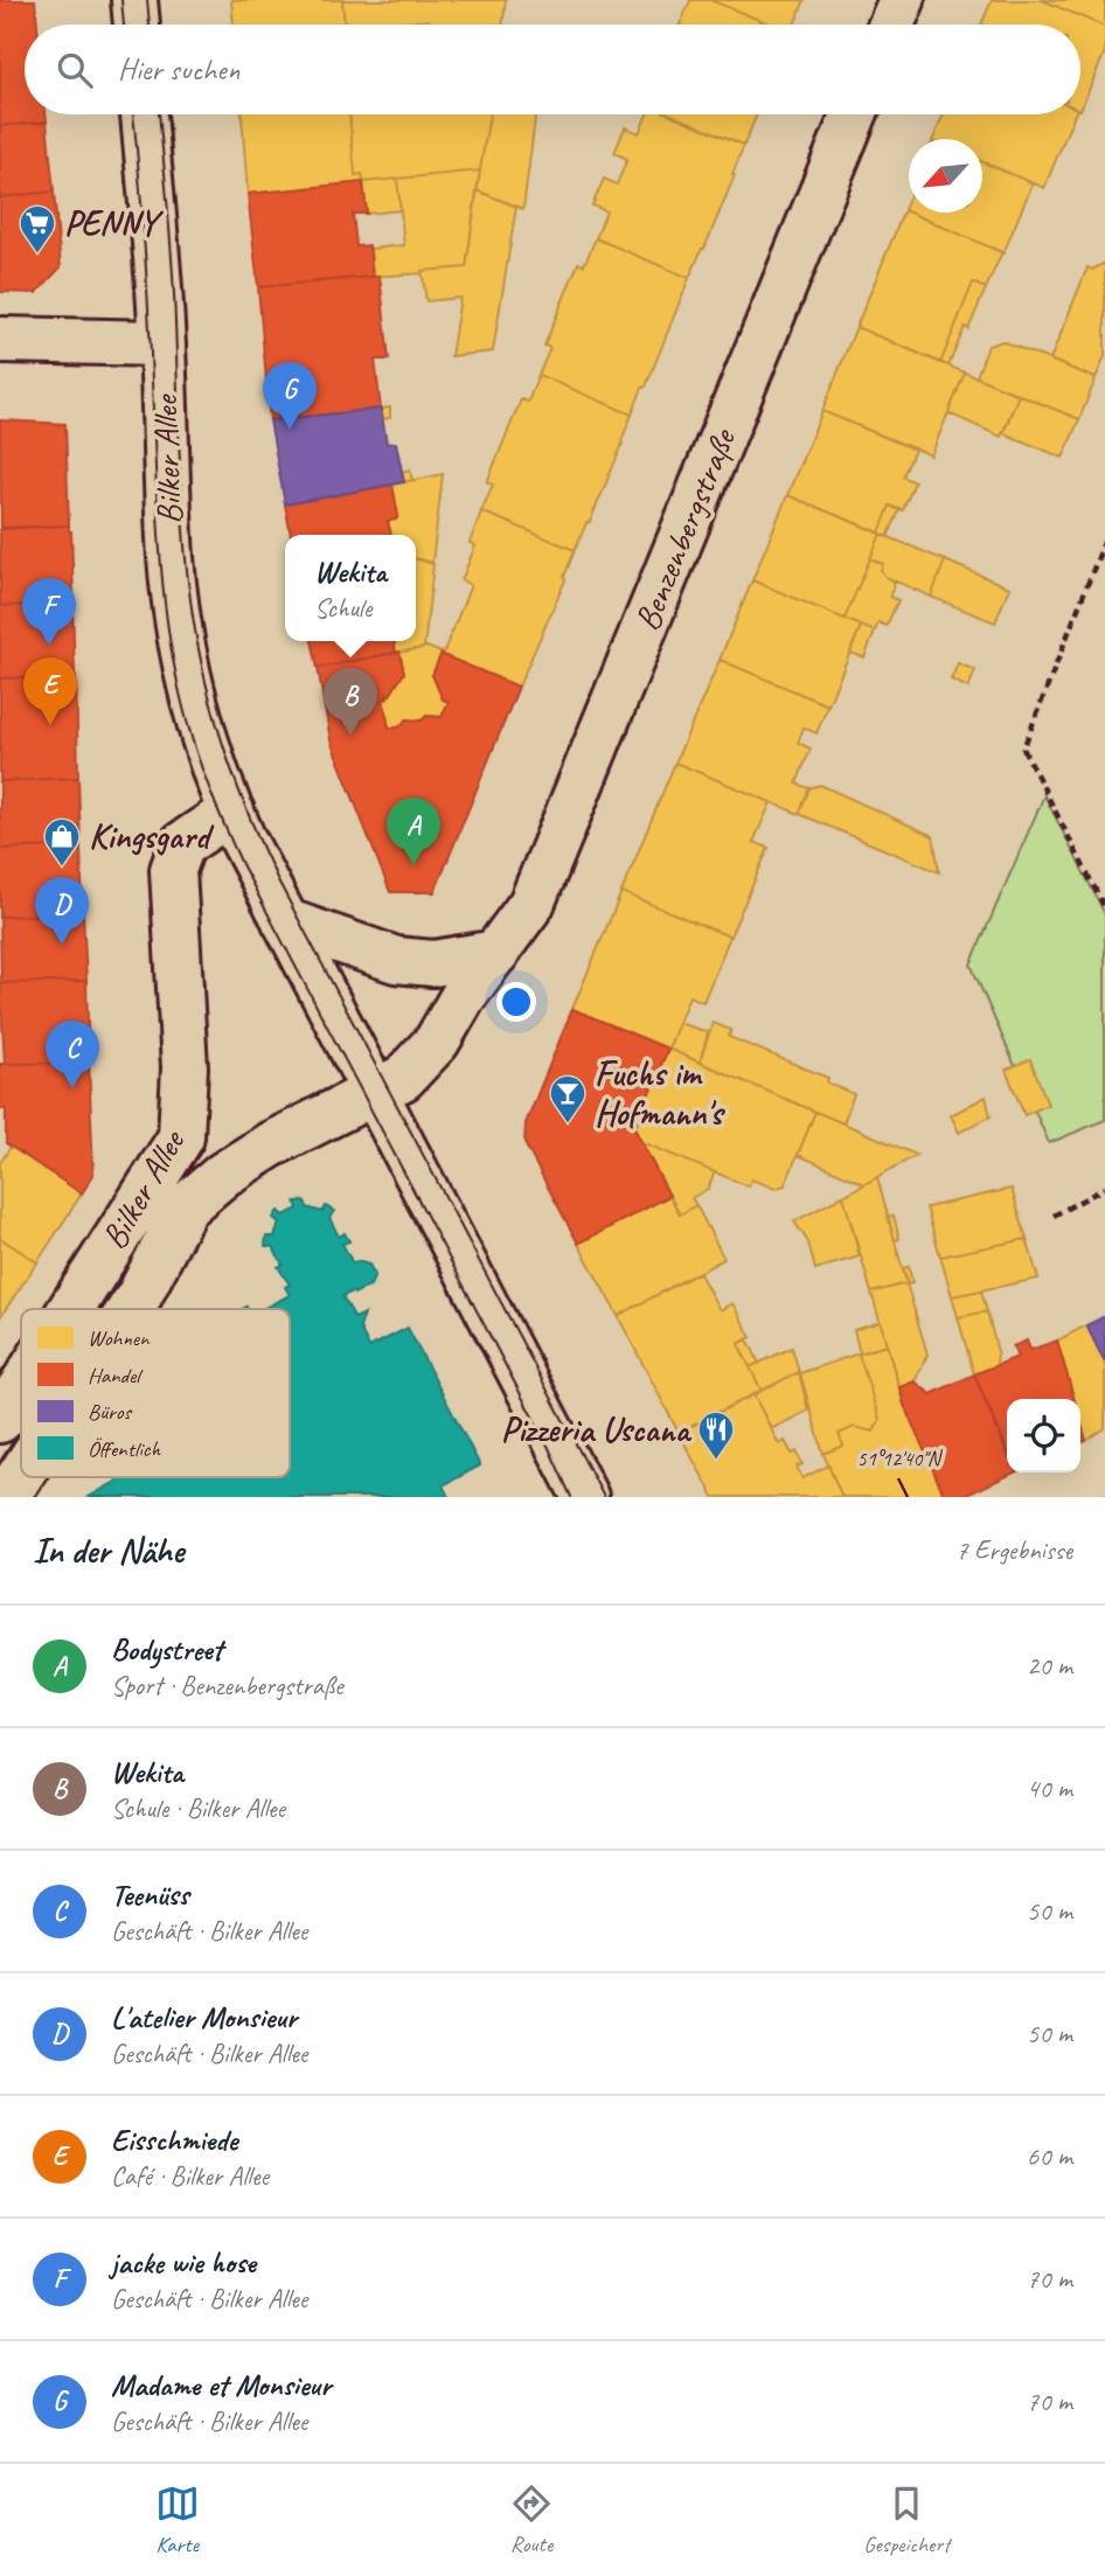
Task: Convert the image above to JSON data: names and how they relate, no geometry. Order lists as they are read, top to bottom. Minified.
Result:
{"streets":{"street":["Bilker Allee","Benzenbergstraße"]},"crossings":[["Bilker Allee","Benzenbergstraße"]],"places":{"supermarket":["PENNY"],"shop":["Kingsgard"],"bar":["Fuchs im Hofmann's"],"restaurant":["Pizzeria Uscana"]},"legend":["Wohnen","Handel","Büros","Öffentlich"],"north":"bottom left","page":{"search":"Hier suchen","pins":["G","F","E","B","A","D","C"],"popup":["Wekita","Schule"],"heading":["In der Nähe","7 Ergebnisse"],"list":[{"mark":"A","name":"Bodystreet","note":"Sport · Benzenbergstraße","value":"20 m"},{"mark":"B","name":"Wekita","note":"Schule · Bilker Allee","value":"40 m"},{"mark":"C","name":"Teenüss","note":"Geschäft · Bilker Allee","value":"50 m"},{"mark":"D","name":"L'atelier Monsieur","note":"Geschäft · Bilker Allee","value":"50 m"},{"mark":"E","name":"Eisschmiede","note":"Café · Bilker Allee","value":"60 m"},{"mark":"F","name":"jacke wie hose","note":"Geschäft · Bilker Allee","value":"70 m"},{"mark":"G","name":"Madame et Monsieur","note":"Geschäft · Bilker Allee","value":"70 m"}],"nav":["Karte","Route","Gespeichert"]},"coordinates":["51°12'40\"N"]}
